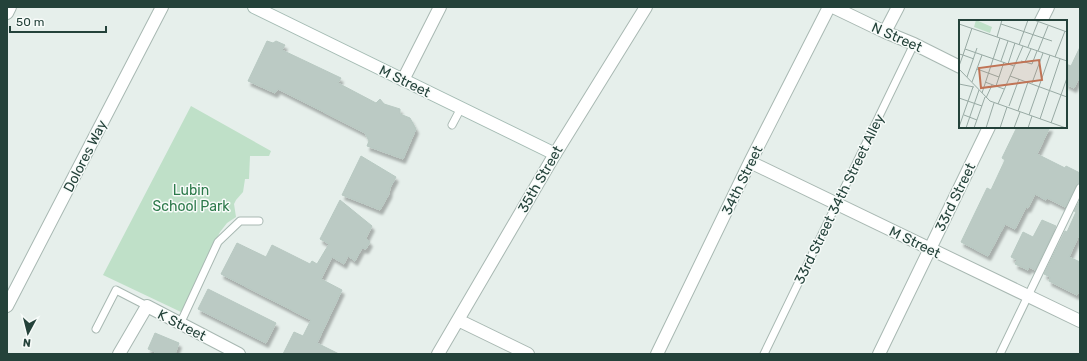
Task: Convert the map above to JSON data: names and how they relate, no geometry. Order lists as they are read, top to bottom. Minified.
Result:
{"streets":{"street":["N Street","M Street","Dolores Way","35th Street","34th Street","33rd Street","K Street"],"lane":["33rd Street 34th Street Alley"]},"crossings":[["N Street","33rd Street 34th Street Alley"],["M Street","35th Street"],["M Street","34th Street"],["M Street","33rd Street"],["M Street","33rd Street 34th Street Alley"]],"parks":["Lubin School Park"],"scale_bar":"50 m","north":"bottom"}
